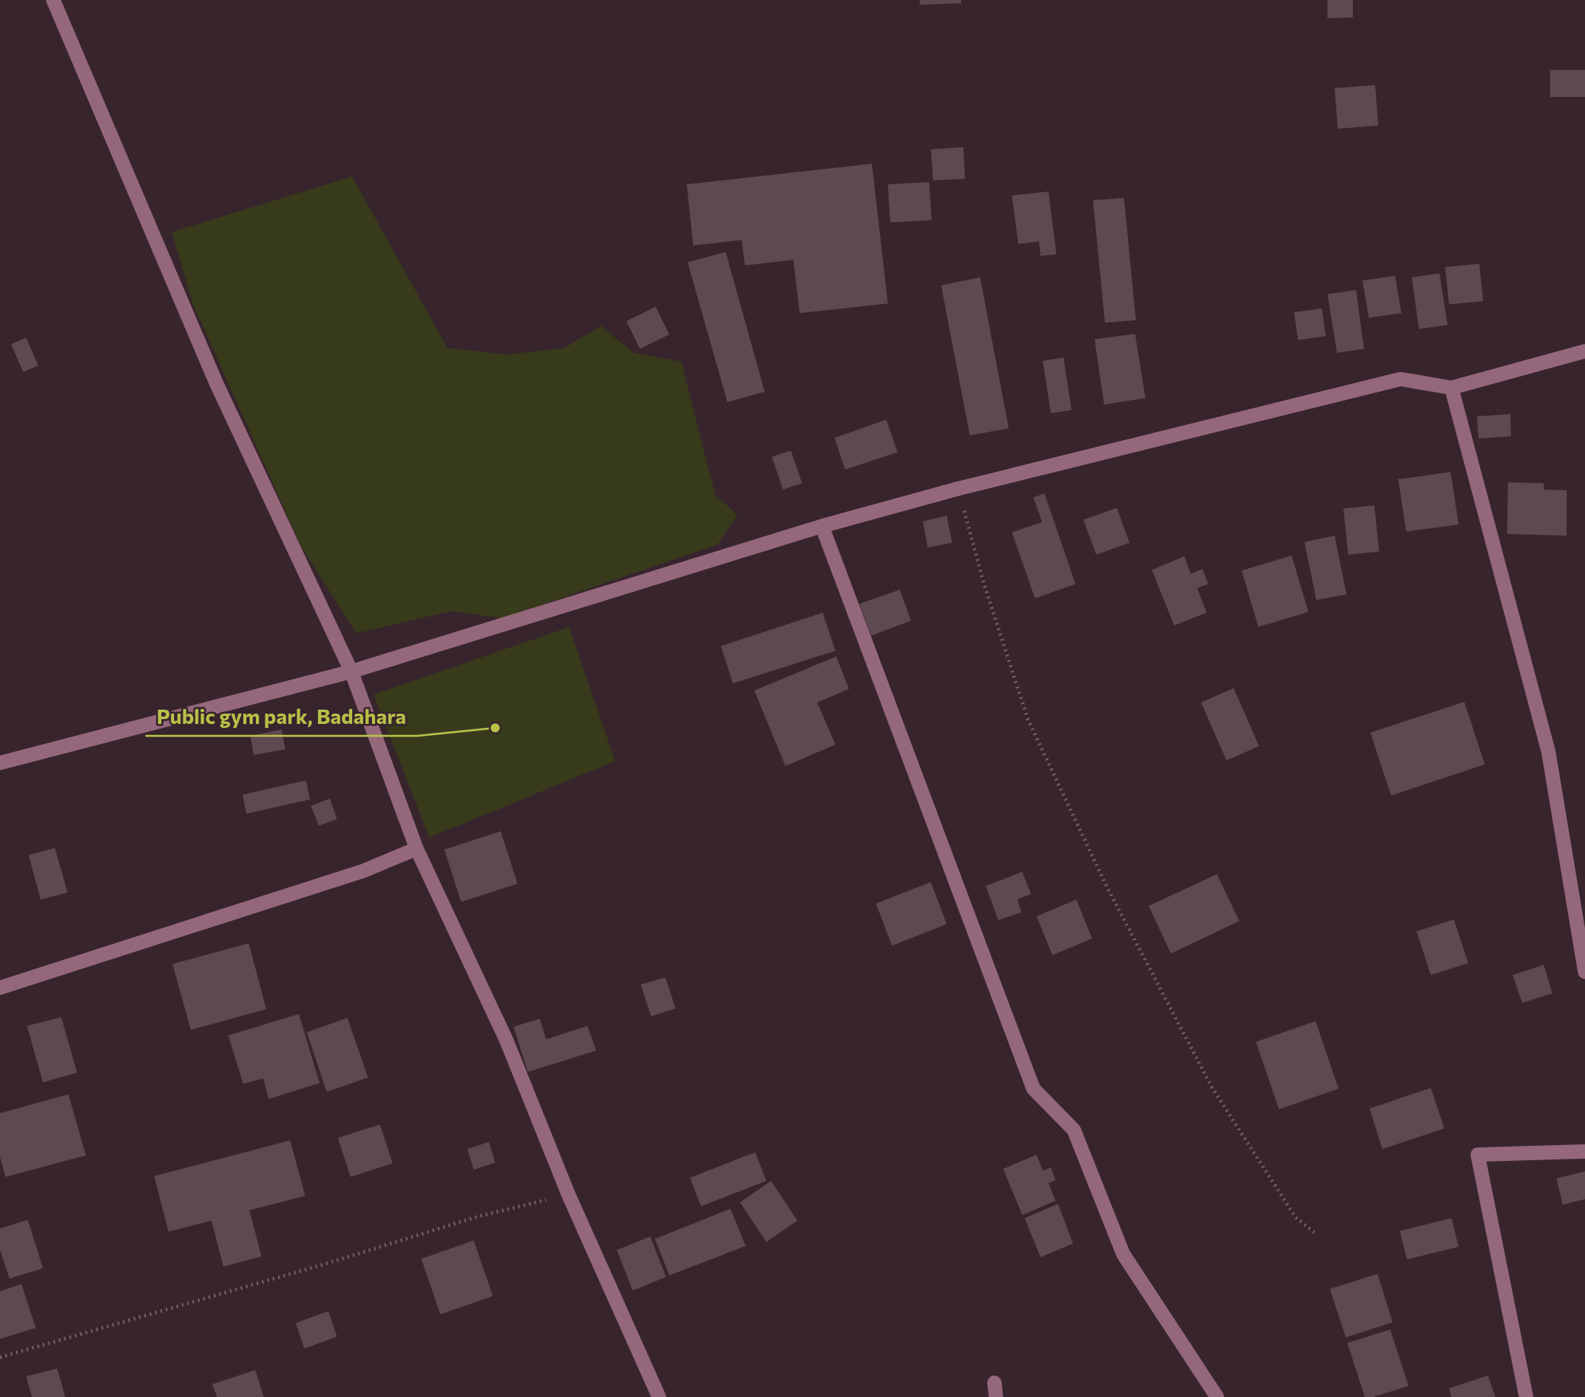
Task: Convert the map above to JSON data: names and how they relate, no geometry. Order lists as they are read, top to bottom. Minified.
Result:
{"places":["Public gym park, Badahara"]}
